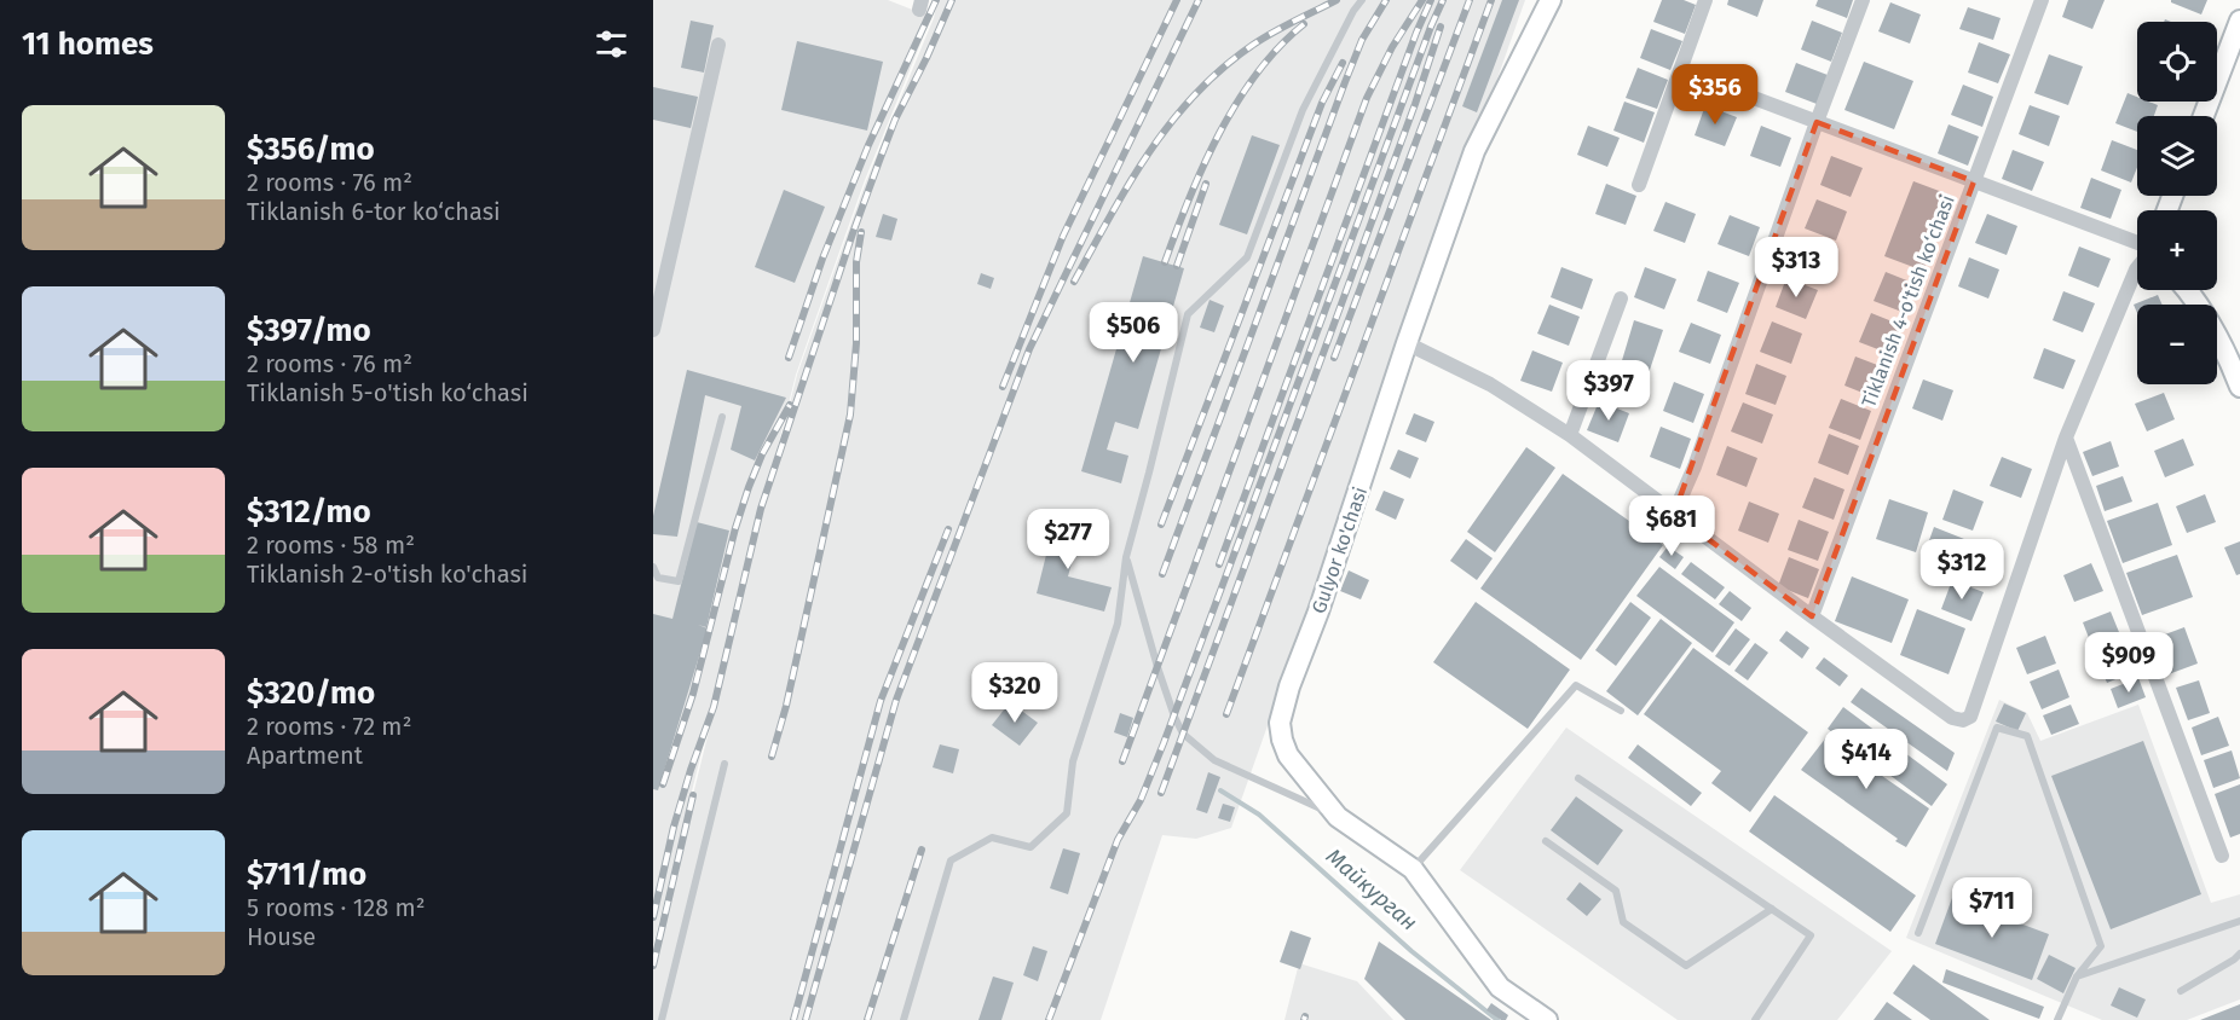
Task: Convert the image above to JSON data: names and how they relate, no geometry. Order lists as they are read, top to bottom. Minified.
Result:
{"streets":{"street":["Tiklanish 4-o'tish ko‘chasi","Gulyor ko'chasi"]},"water":["Майкурган"],"page":{"heading":"11 homes","map_buttons":["+","−"],"price":["$356","$313","$506","$397","$681","$277","$312","$909","$320","$414","$711"],"list":[{"name":"$356/mo","note":"2 rooms · 76 m² · Tiklanish 6-tor ko‘chasi"},{"name":"$397/mo","note":"2 rooms · 76 m² · Tiklanish 5-o'tish ko‘chasi"},{"name":"$312/mo","note":"2 rooms · 58 m² · Tiklanish 2-o'tish ko'chasi"},{"name":"$320/mo","note":"2 rooms · 72 m² · Apartment"},{"name":"$711/mo","note":"5 rooms · 128 m² · House"}]}}
